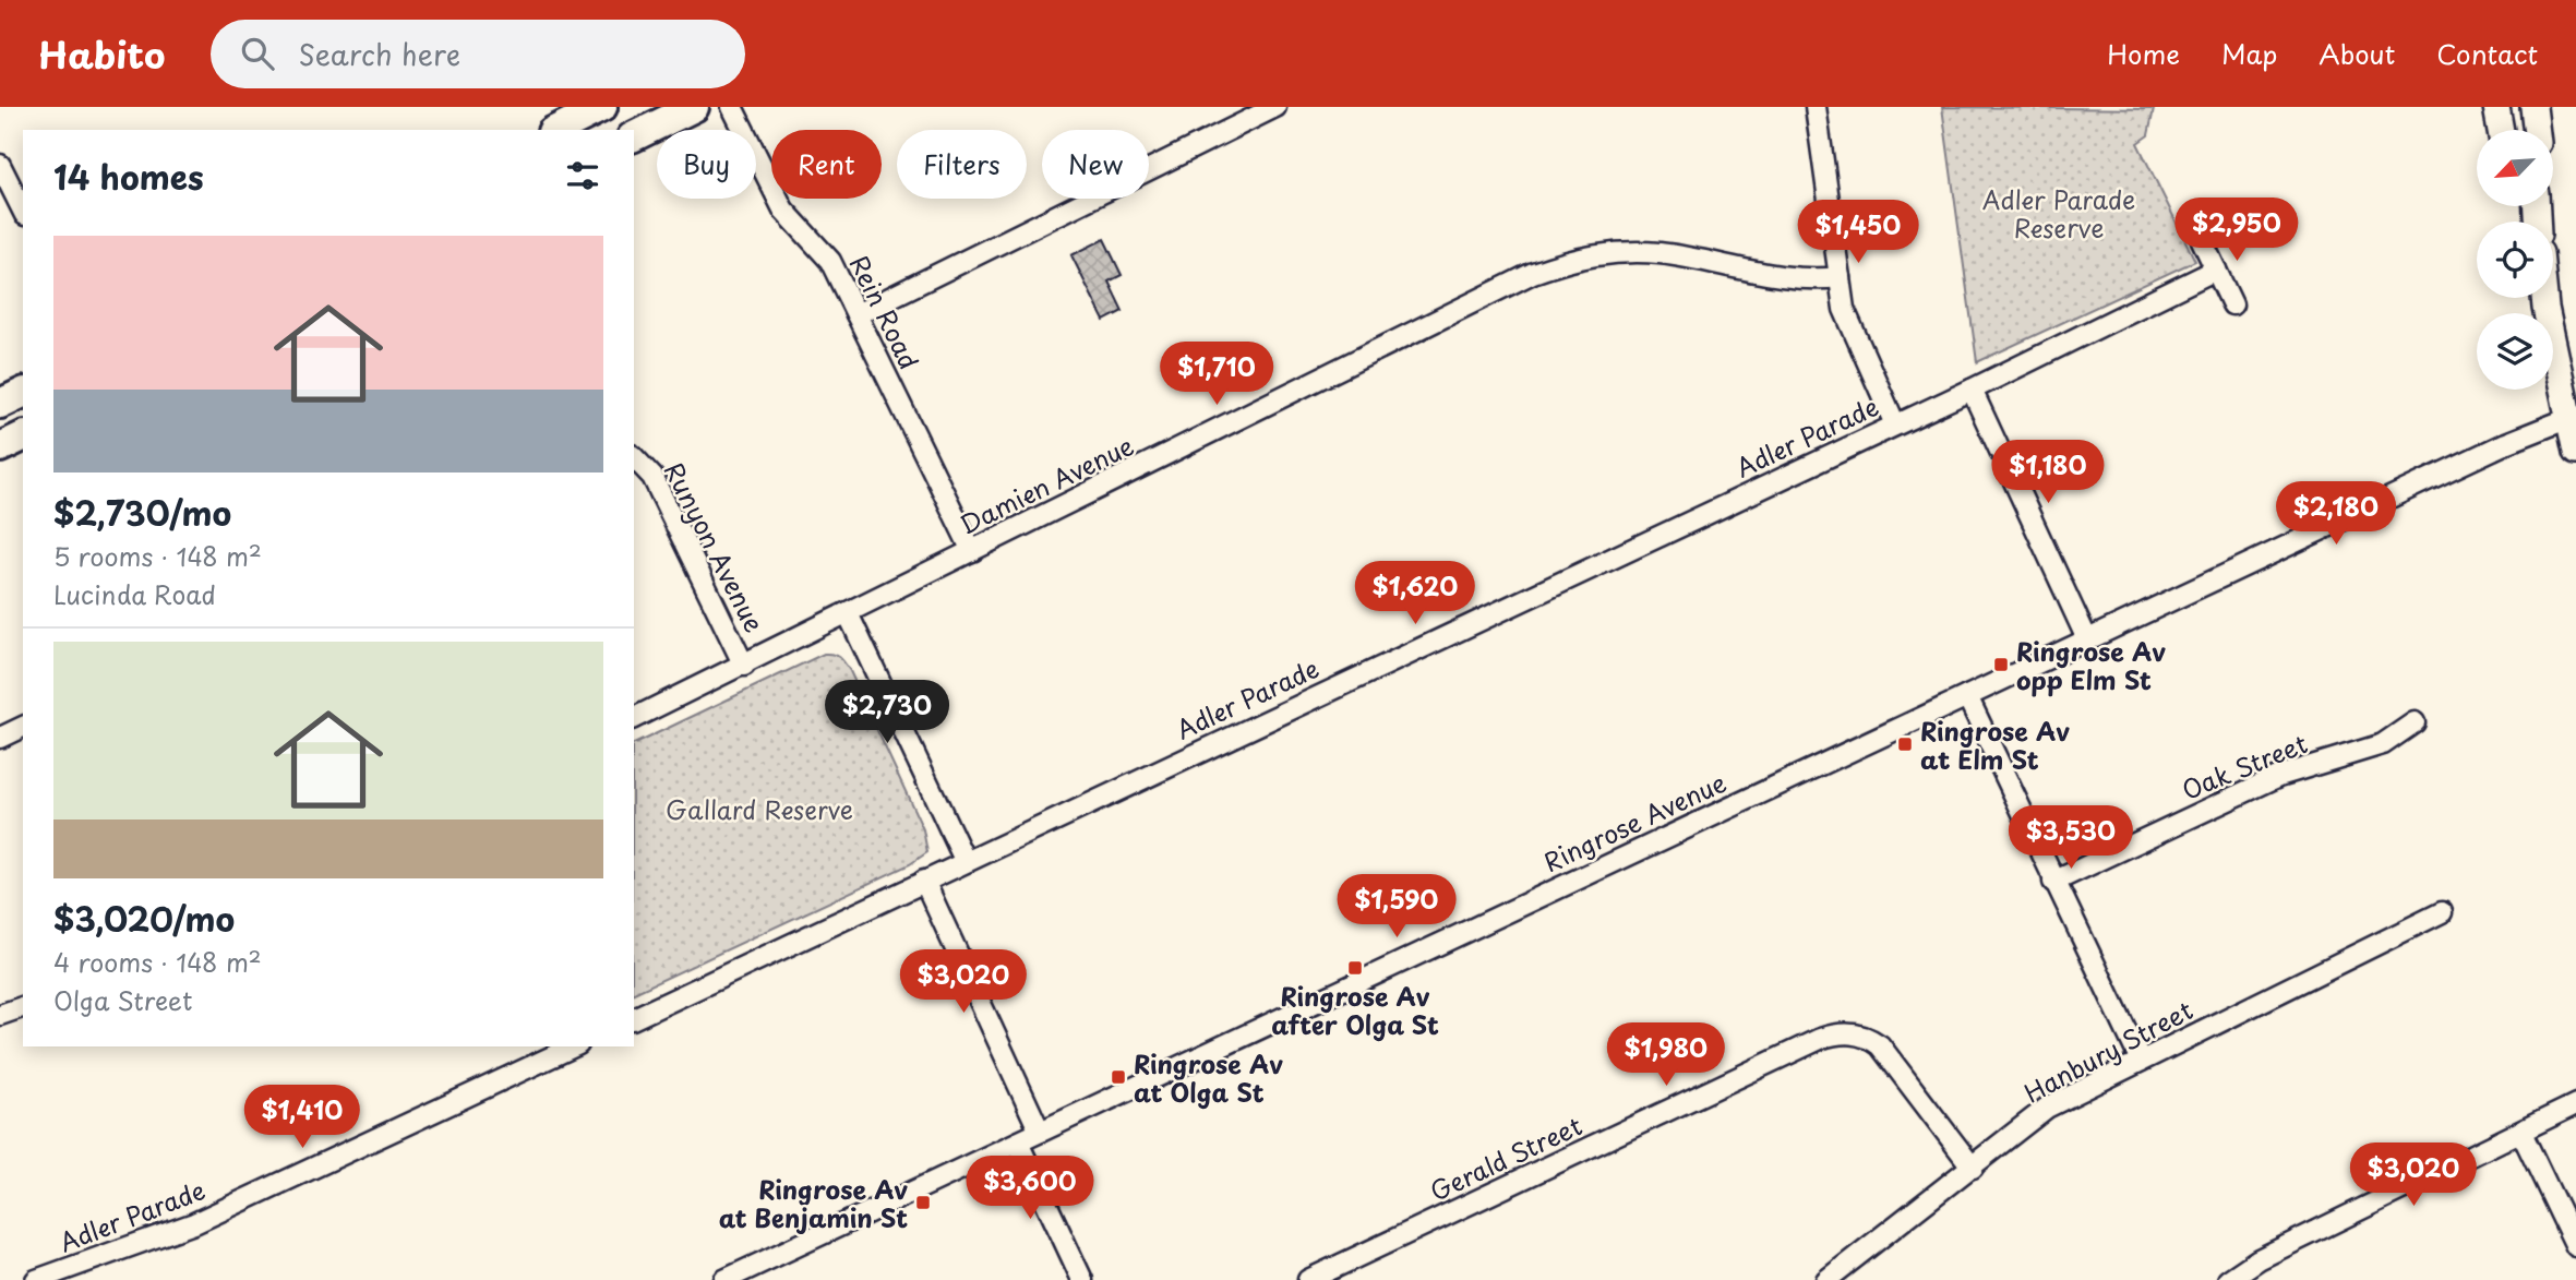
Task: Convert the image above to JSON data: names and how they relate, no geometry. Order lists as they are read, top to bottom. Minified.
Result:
{"streets":{"street":["Rein Road","Adler Parade","Damien Avenue","Runyon Avenue","Oak Street","Ringrose Avenue","Hanbury Street","Gerald Street"]},"crossings":[["Rein Road","Damien Avenue"],["Damien Avenue","Runyon Avenue"],["Hanbury Street","Gerald Street"]],"parks":["Adler Parade Reserve","Gallard Reserve"],"places":{"transit":["Ringrose Av opp Elm St","Ringrose Av at Elm St","Ringrose Av after Olga St","Ringrose Av at Olga St","Ringrose Av at Benjamin St"]},"north":"bottom left","page":{"header":"Habito","search":"Search here","nav":["Home","Map","About","Contact"],"chip":["Buy","Rent","Filters","New"],"heading":"14 homes","price":["$2,950","$1,450","$1,710","$1,180","$2,180","$1,620","$2,730","$3,530","$1,590","$3,020","$1,980","$1,410","$3,020","$3,600"],"list":[{"name":"$2,730/mo","note":"5 rooms · 148 m² · Lucinda Road"},{"name":"$3,020/mo","note":"4 rooms · 148 m² · Olga Street"}]}}
